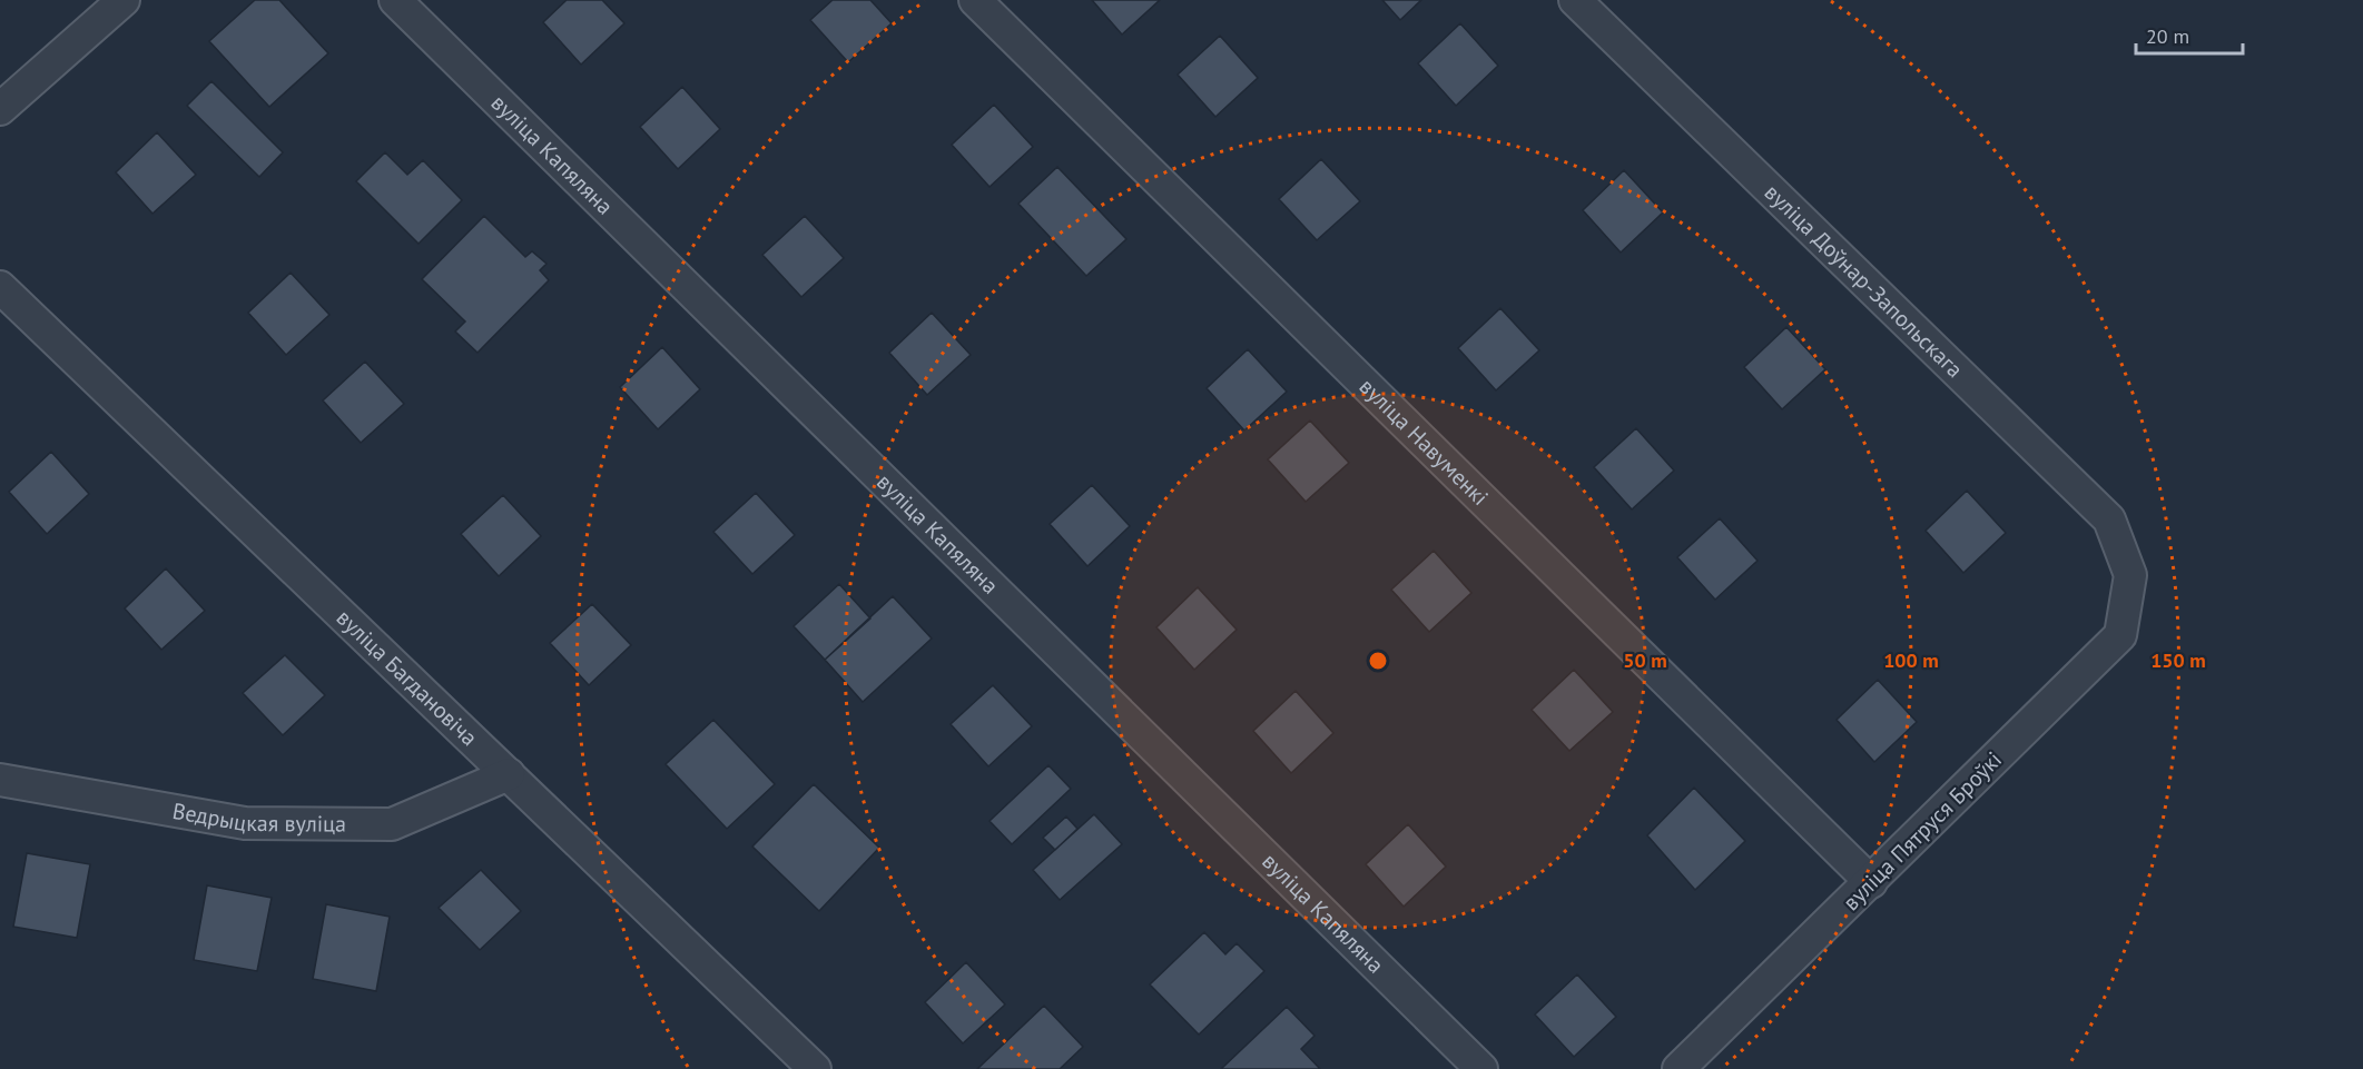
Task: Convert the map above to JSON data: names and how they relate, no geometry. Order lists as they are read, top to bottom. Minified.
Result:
{"streets":{"street":["вуліца Капяляна","вуліца Доўнар-Запольскага","вуліца Навуменкі","вуліца Багдановіча","Ведрыцкая вуліца","вуліца Пятруся Броўкі"]},"crossings":[["вуліца Доўнар-Запольскага","вуліца Пятруся Броўкі"],["вуліца Навуменкі","вуліца Пятруся Броўкі"],["вуліца Багдановіча","Ведрыцкая вуліца"]],"scale_bar":"20 m","rings":["50 m","100 m","150 m"]}
